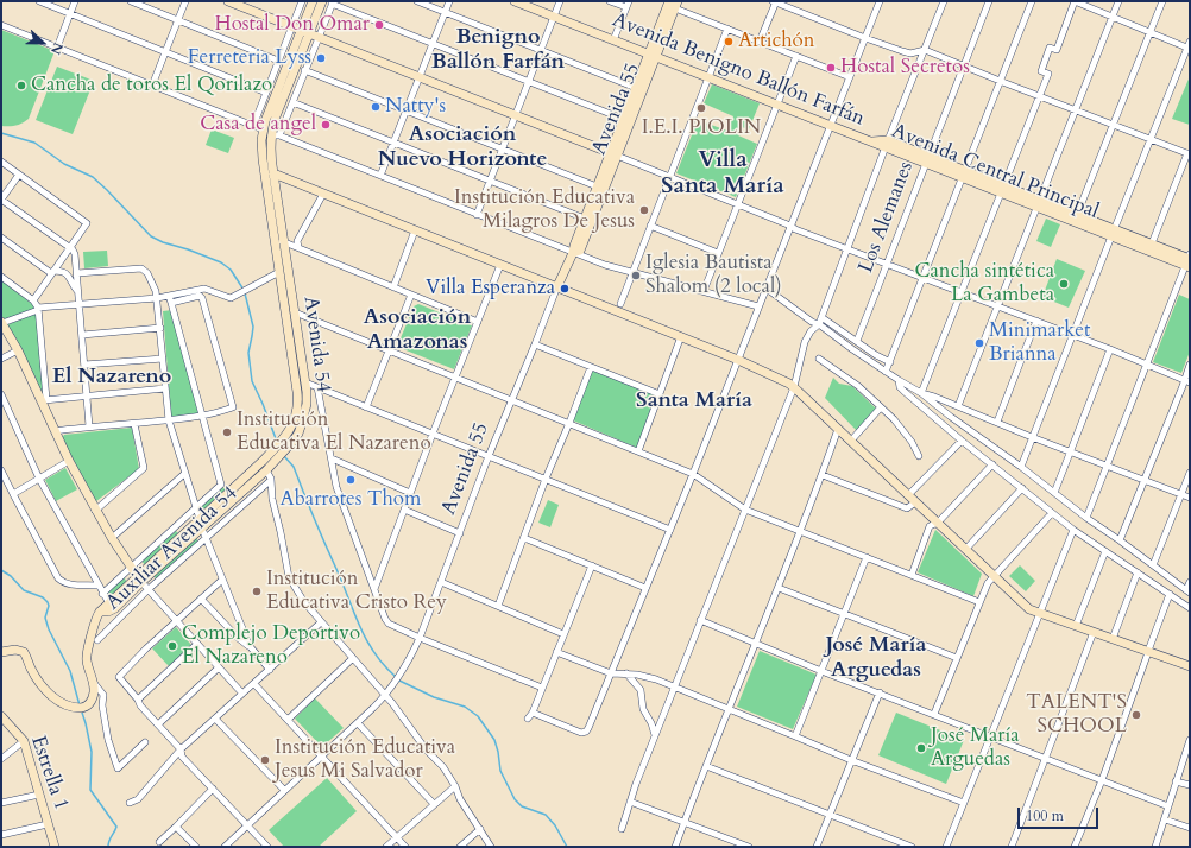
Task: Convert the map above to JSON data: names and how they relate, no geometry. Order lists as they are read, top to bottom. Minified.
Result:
{"streets":{"street":["Avenida Benigno Ballón Farfán","Avenida 55","Avenida Central Principal","Los Alemanes","Avenida 54","Auxiliar Avenida 54","Estrella 1"]},"crossings":[["Avenida Benigno Ballón Farfán","Avenida 55"],["Avenida Benigno Ballón Farfán","Avenida Central Principal"],["Avenida Central Principal","Los Alemanes"]],"districts":["Benigno Ballón Farfán","Asociación Nuevo Horizonte","Villa Santa María","Asociación Amazonas","El Nazareno","Santa María","José María Arguedas"],"places":["Hostal Don Omar","Artichón","Ferreteria Lyss","Hostal Secretos","Cancha de toros El Qorilazo","Natty's","I.E.I. PIOLIN","Casa de angel","Institución Educativa Milagros De Jesus","Iglesia Bautista Shalom (2 local)","Cancha sintética La Gambeta","Villa Esperanza","Minimarket Brianna","Institución Educativa El Nazareno","Abarrotes Thom","Institución Educativa Cristo Rey","Complejo Deportivo El Nazareno","TALENT'S SCHOOL","José María Arguedas","Institución Educativa Jesus Mi Salvador"],"scale_bar":"100 m","north":"right"}
